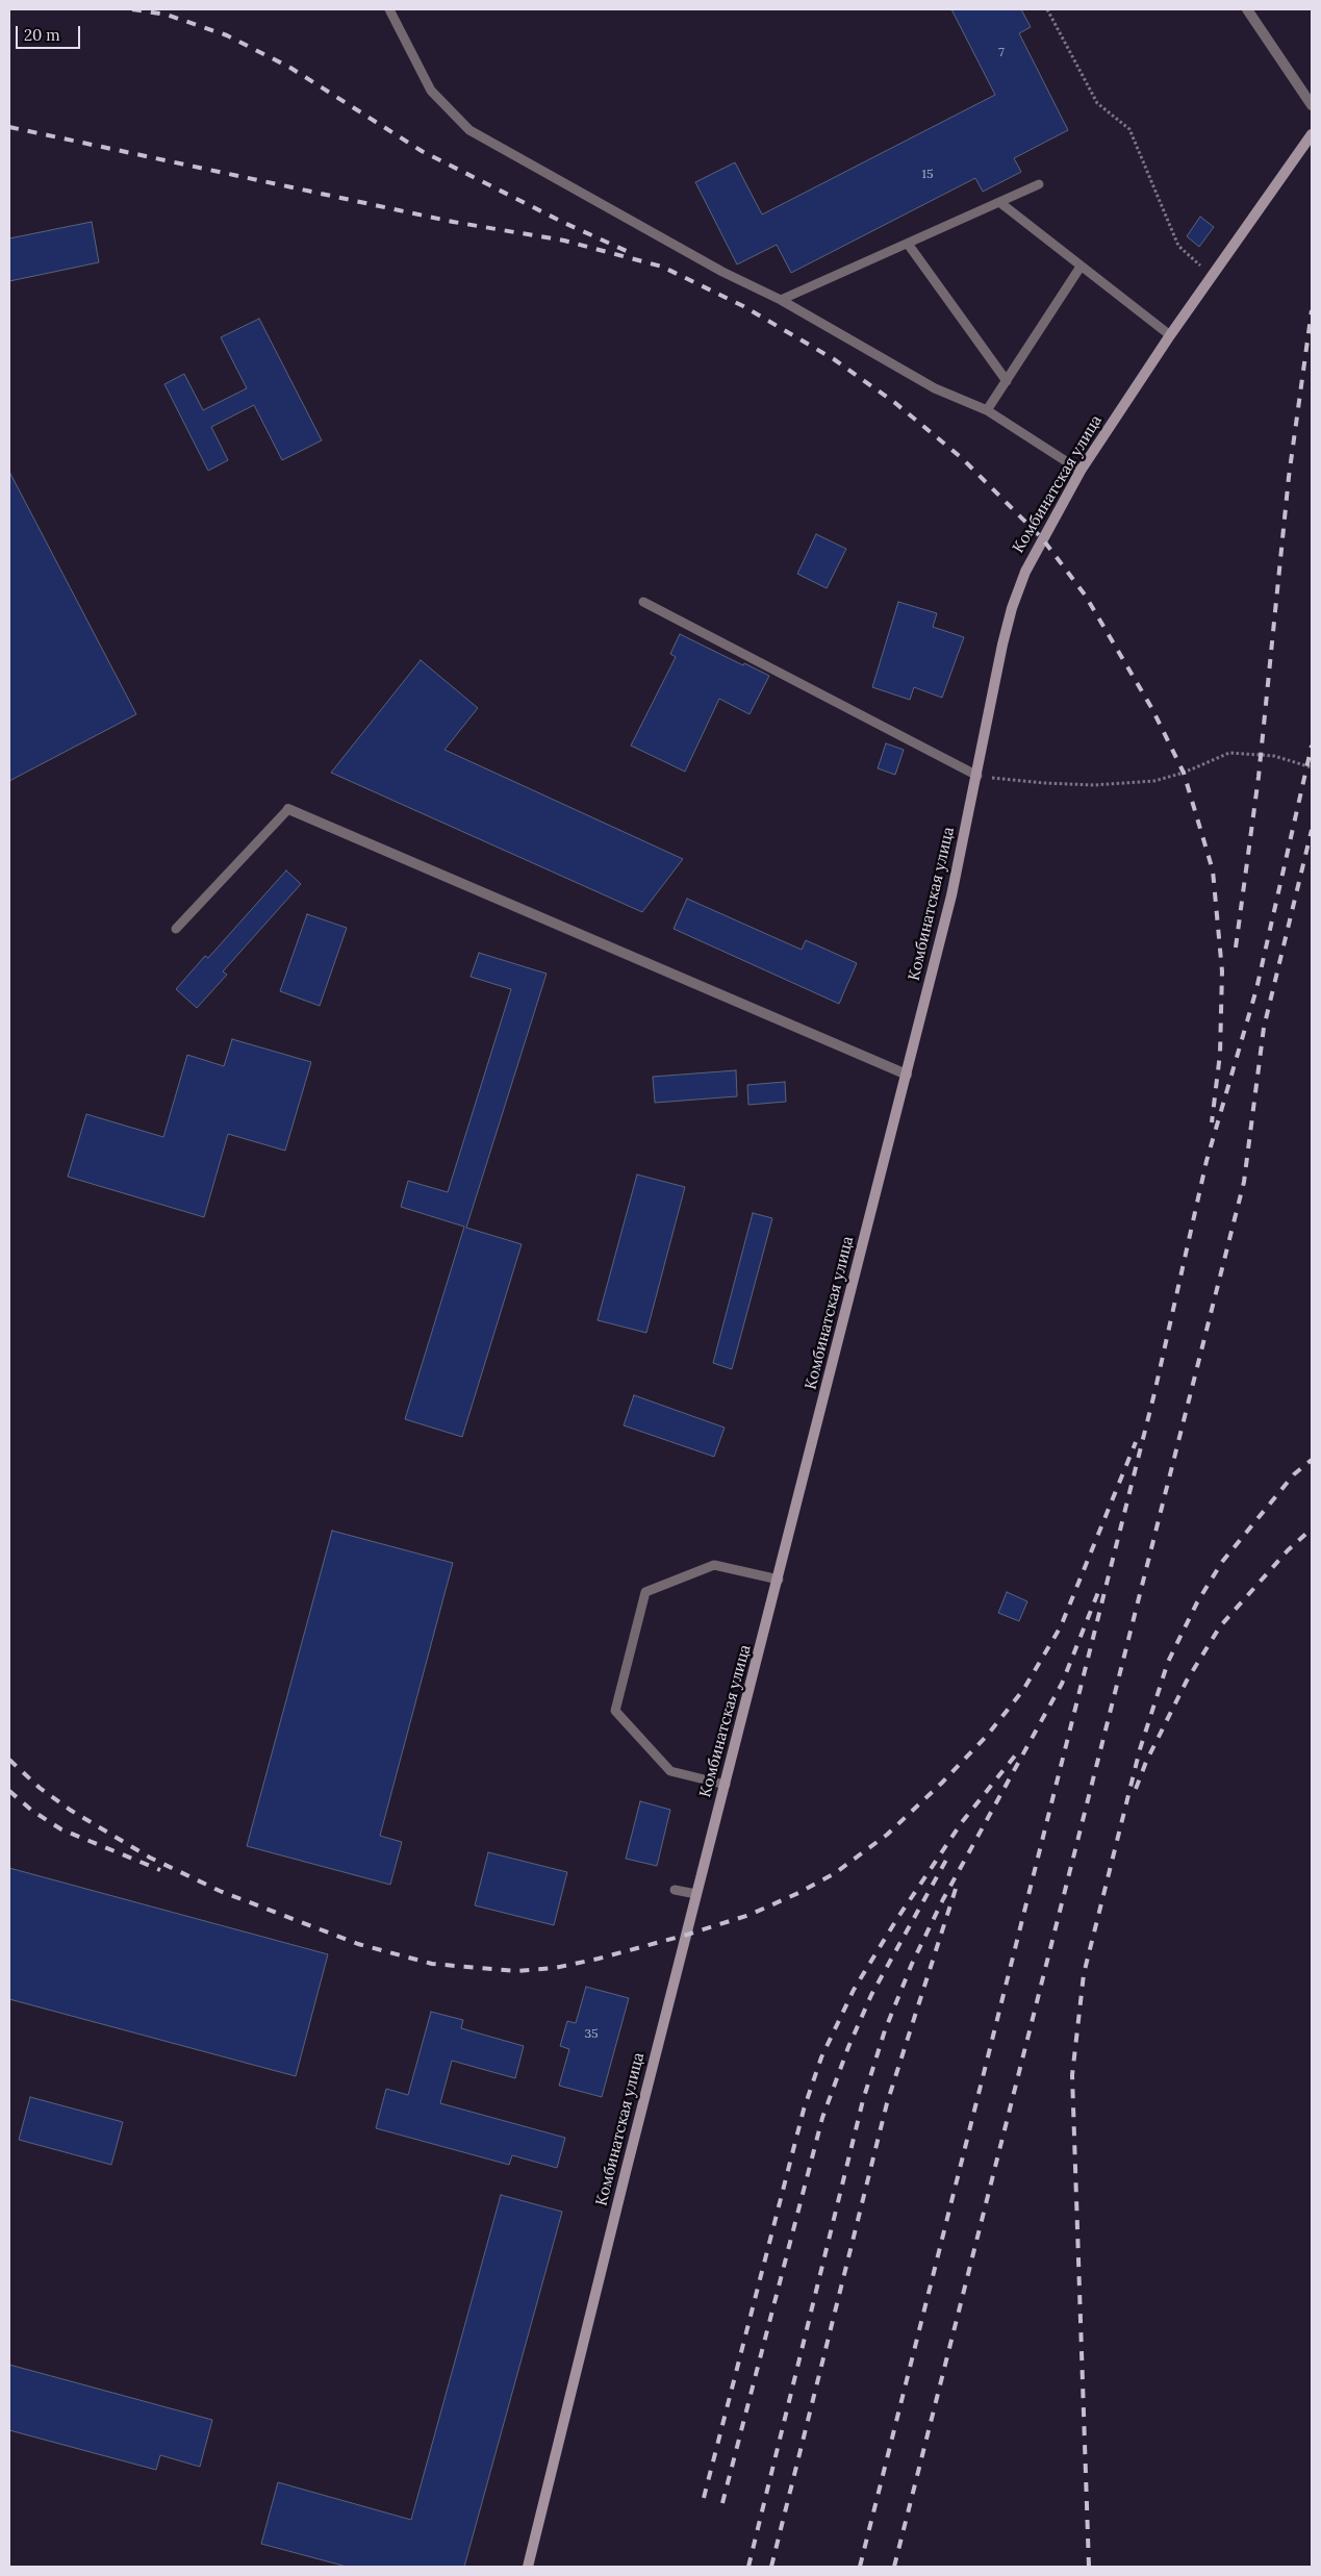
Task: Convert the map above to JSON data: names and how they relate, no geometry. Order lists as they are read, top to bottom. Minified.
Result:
{"streets":{"main road":["Комбинатская улица"]},"house_numbers":["7","15","35"],"scale_bar":"20 m"}
